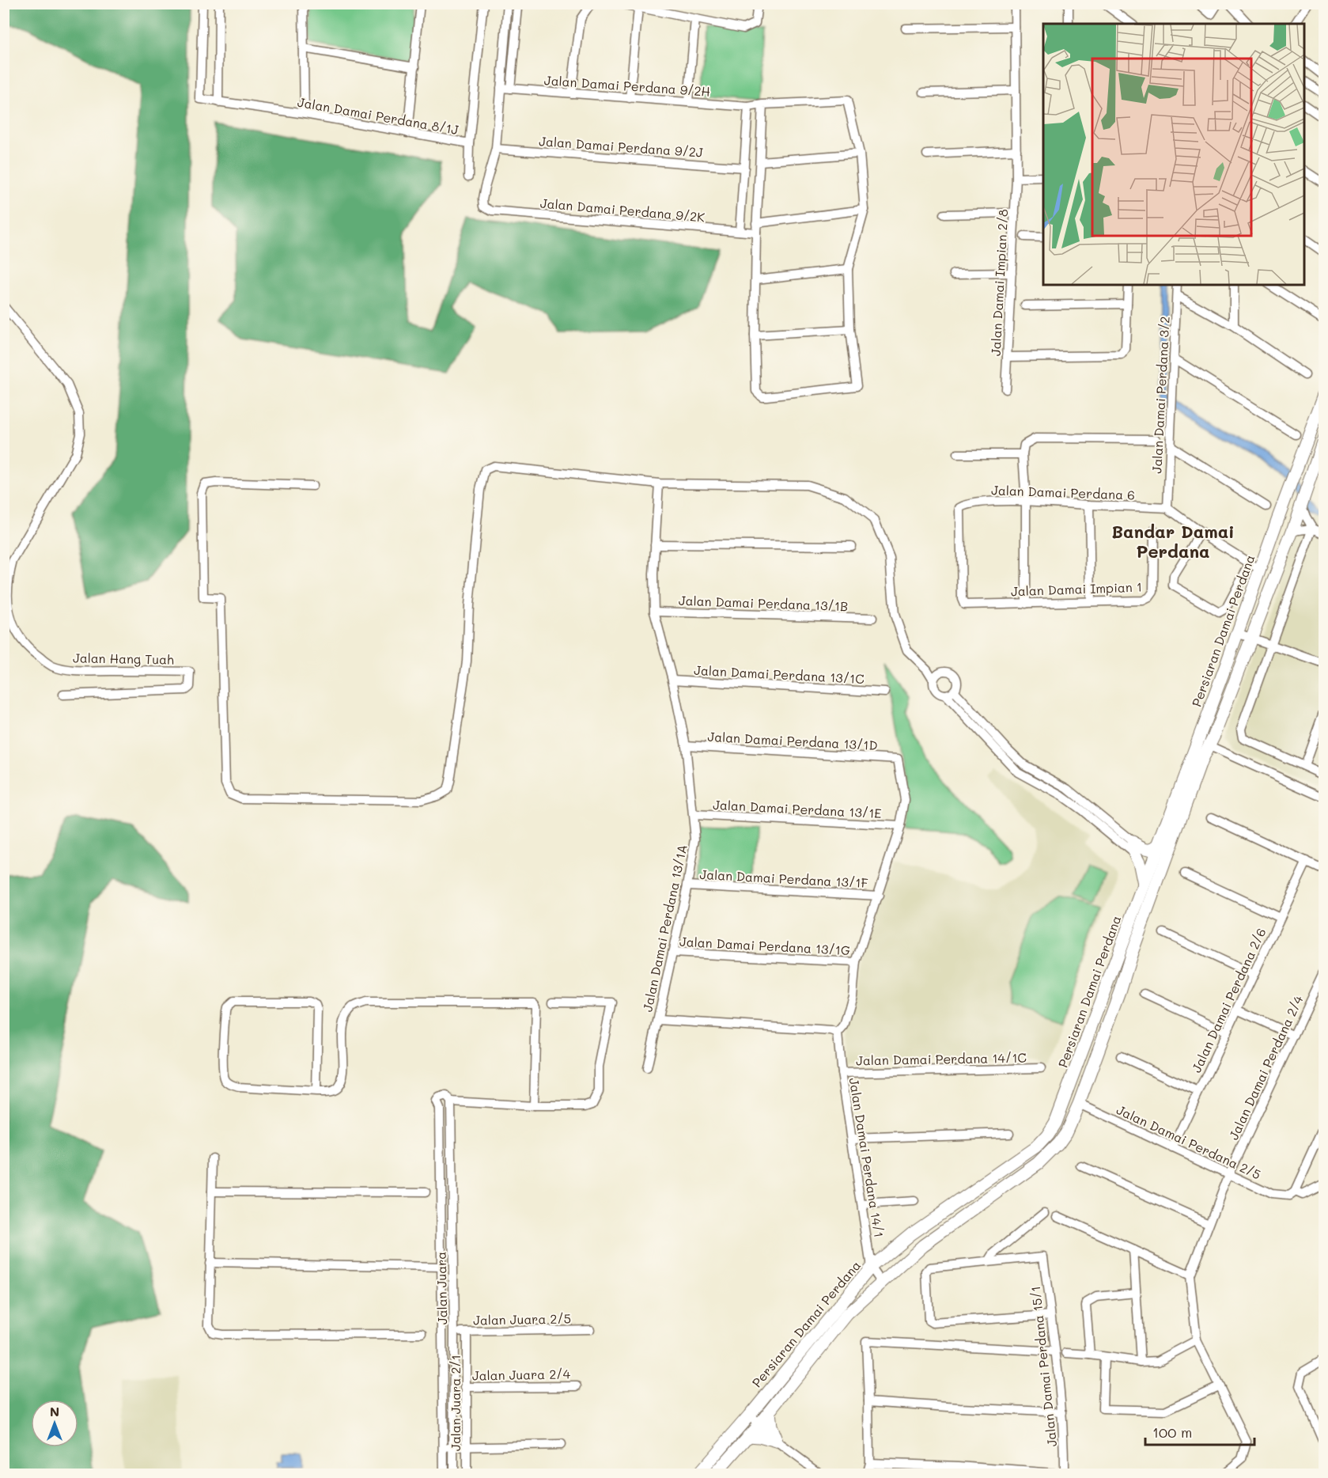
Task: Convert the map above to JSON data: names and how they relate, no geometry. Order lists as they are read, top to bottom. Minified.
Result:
{"streets":{"main road":["Persiaran Damai Perdana"],"street":["Jalan Damai Perdana 9/2H","Jalan Damai Perdana 8/1J","Jalan Damai Perdana 9/2J","Jalan Damai Perdana 9/2K","Jalan Damai Impian 2/8","Jalan Damai Perdana 3/2","Jalan Damai Perdana 6","Jalan Damai Impian 1","Jalan Damai Perdana 13/1B","Jalan Hang Tuah","Jalan Damai Perdana 13/1C","Jalan Damai Perdana 13/1D","Jalan Damai Perdana 13/1E","Jalan Damai Perdana 13/1F","Jalan Damai Perdana 13/1A","Jalan Damai Perdana 13/1G","Jalan Damai Perdana 2/6","Jalan Damai Perdana 14/1C","Jalan Damai Perdana 2/4","Jalan Damai Perdana 2/5","Jalan Damai Perdana 14/1","Jalan Juara","Jalan Juara 2/5","Jalan Damai Perdana 15/1","Jalan Juara 2/4","Jalan Juara 2/1"]},"crossings":[["Jalan Damai Perdana 9/2J","Jalan Damai Perdana 9/2K"],["Jalan Damai Perdana 3/2","Jalan Damai Perdana 6"],["Jalan Damai Perdana 6","Jalan Damai Impian 1"],["Jalan Damai Perdana 13/1B","Jalan Damai Perdana 13/1A"],["Persiaran Damai Perdana","Jalan Damai Perdana 2/5"],["Persiaran Damai Perdana","Jalan Damai Perdana 14/1"],["Jalan Damai Perdana 13/1C","Jalan Damai Perdana 13/1A"],["Jalan Damai Perdana 13/1D","Jalan Damai Perdana 13/1E"],["Jalan Damai Perdana 13/1D","Jalan Damai Perdana 13/1A"],["Jalan Damai Perdana 13/1E","Jalan Damai Perdana 13/1A"],["Jalan Damai Perdana 13/1F","Jalan Damai Perdana 13/1A"],["Jalan Damai Perdana 13/1A","Jalan Damai Perdana 13/1G"],["Jalan Damai Perdana 2/6","Jalan Damai Perdana 2/5"],["Jalan Damai Perdana 14/1C","Jalan Damai Perdana 14/1"],["Jalan Damai Perdana 2/4","Jalan Damai Perdana 2/5"],["Jalan Juara","Jalan Juara 2/5"],["Jalan Juara 2/5","Jalan Juara 2/1"],["Jalan Juara 2/4","Jalan Juara 2/1"]],"districts":["Bandar Damai Perdana"],"scale_bar":"100 m","north":"top"}
